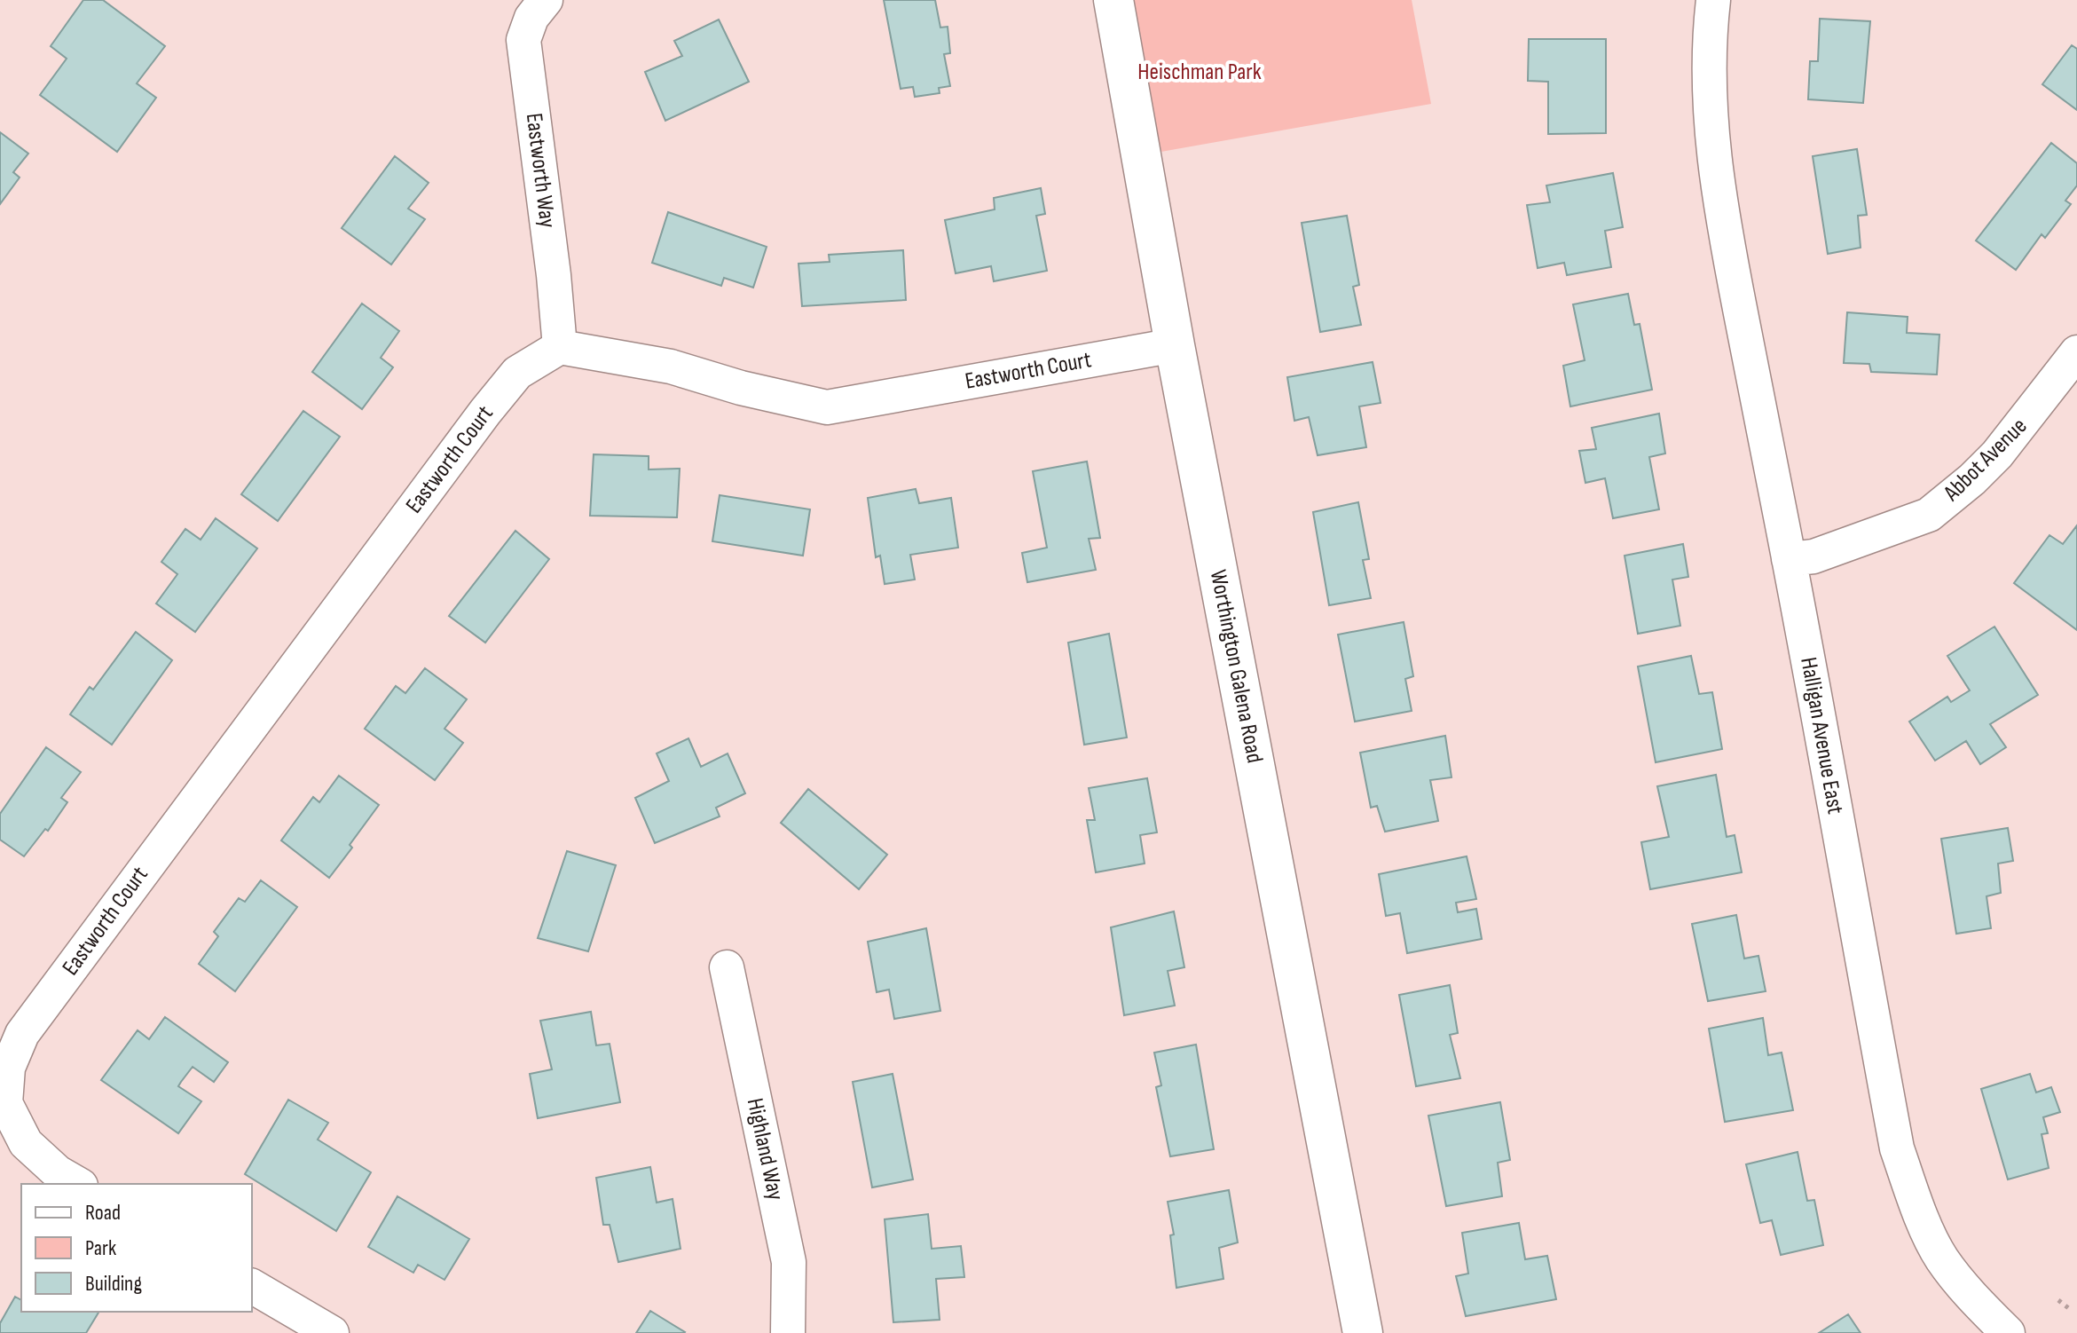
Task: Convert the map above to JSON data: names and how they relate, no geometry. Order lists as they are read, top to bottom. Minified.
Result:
{"streets":{"street":["Eastworth Way","Eastworth Court","Abbot Avenue","Worthington Galena Road","Halligan Avenue East","Highland Way"]},"crossings":[["Eastworth Way","Eastworth Court"],["Eastworth Court","Worthington Galena Road"],["Abbot Avenue","Halligan Avenue East"]],"parks":["Heischman Park"],"legend":["Road","Park","Building"]}
